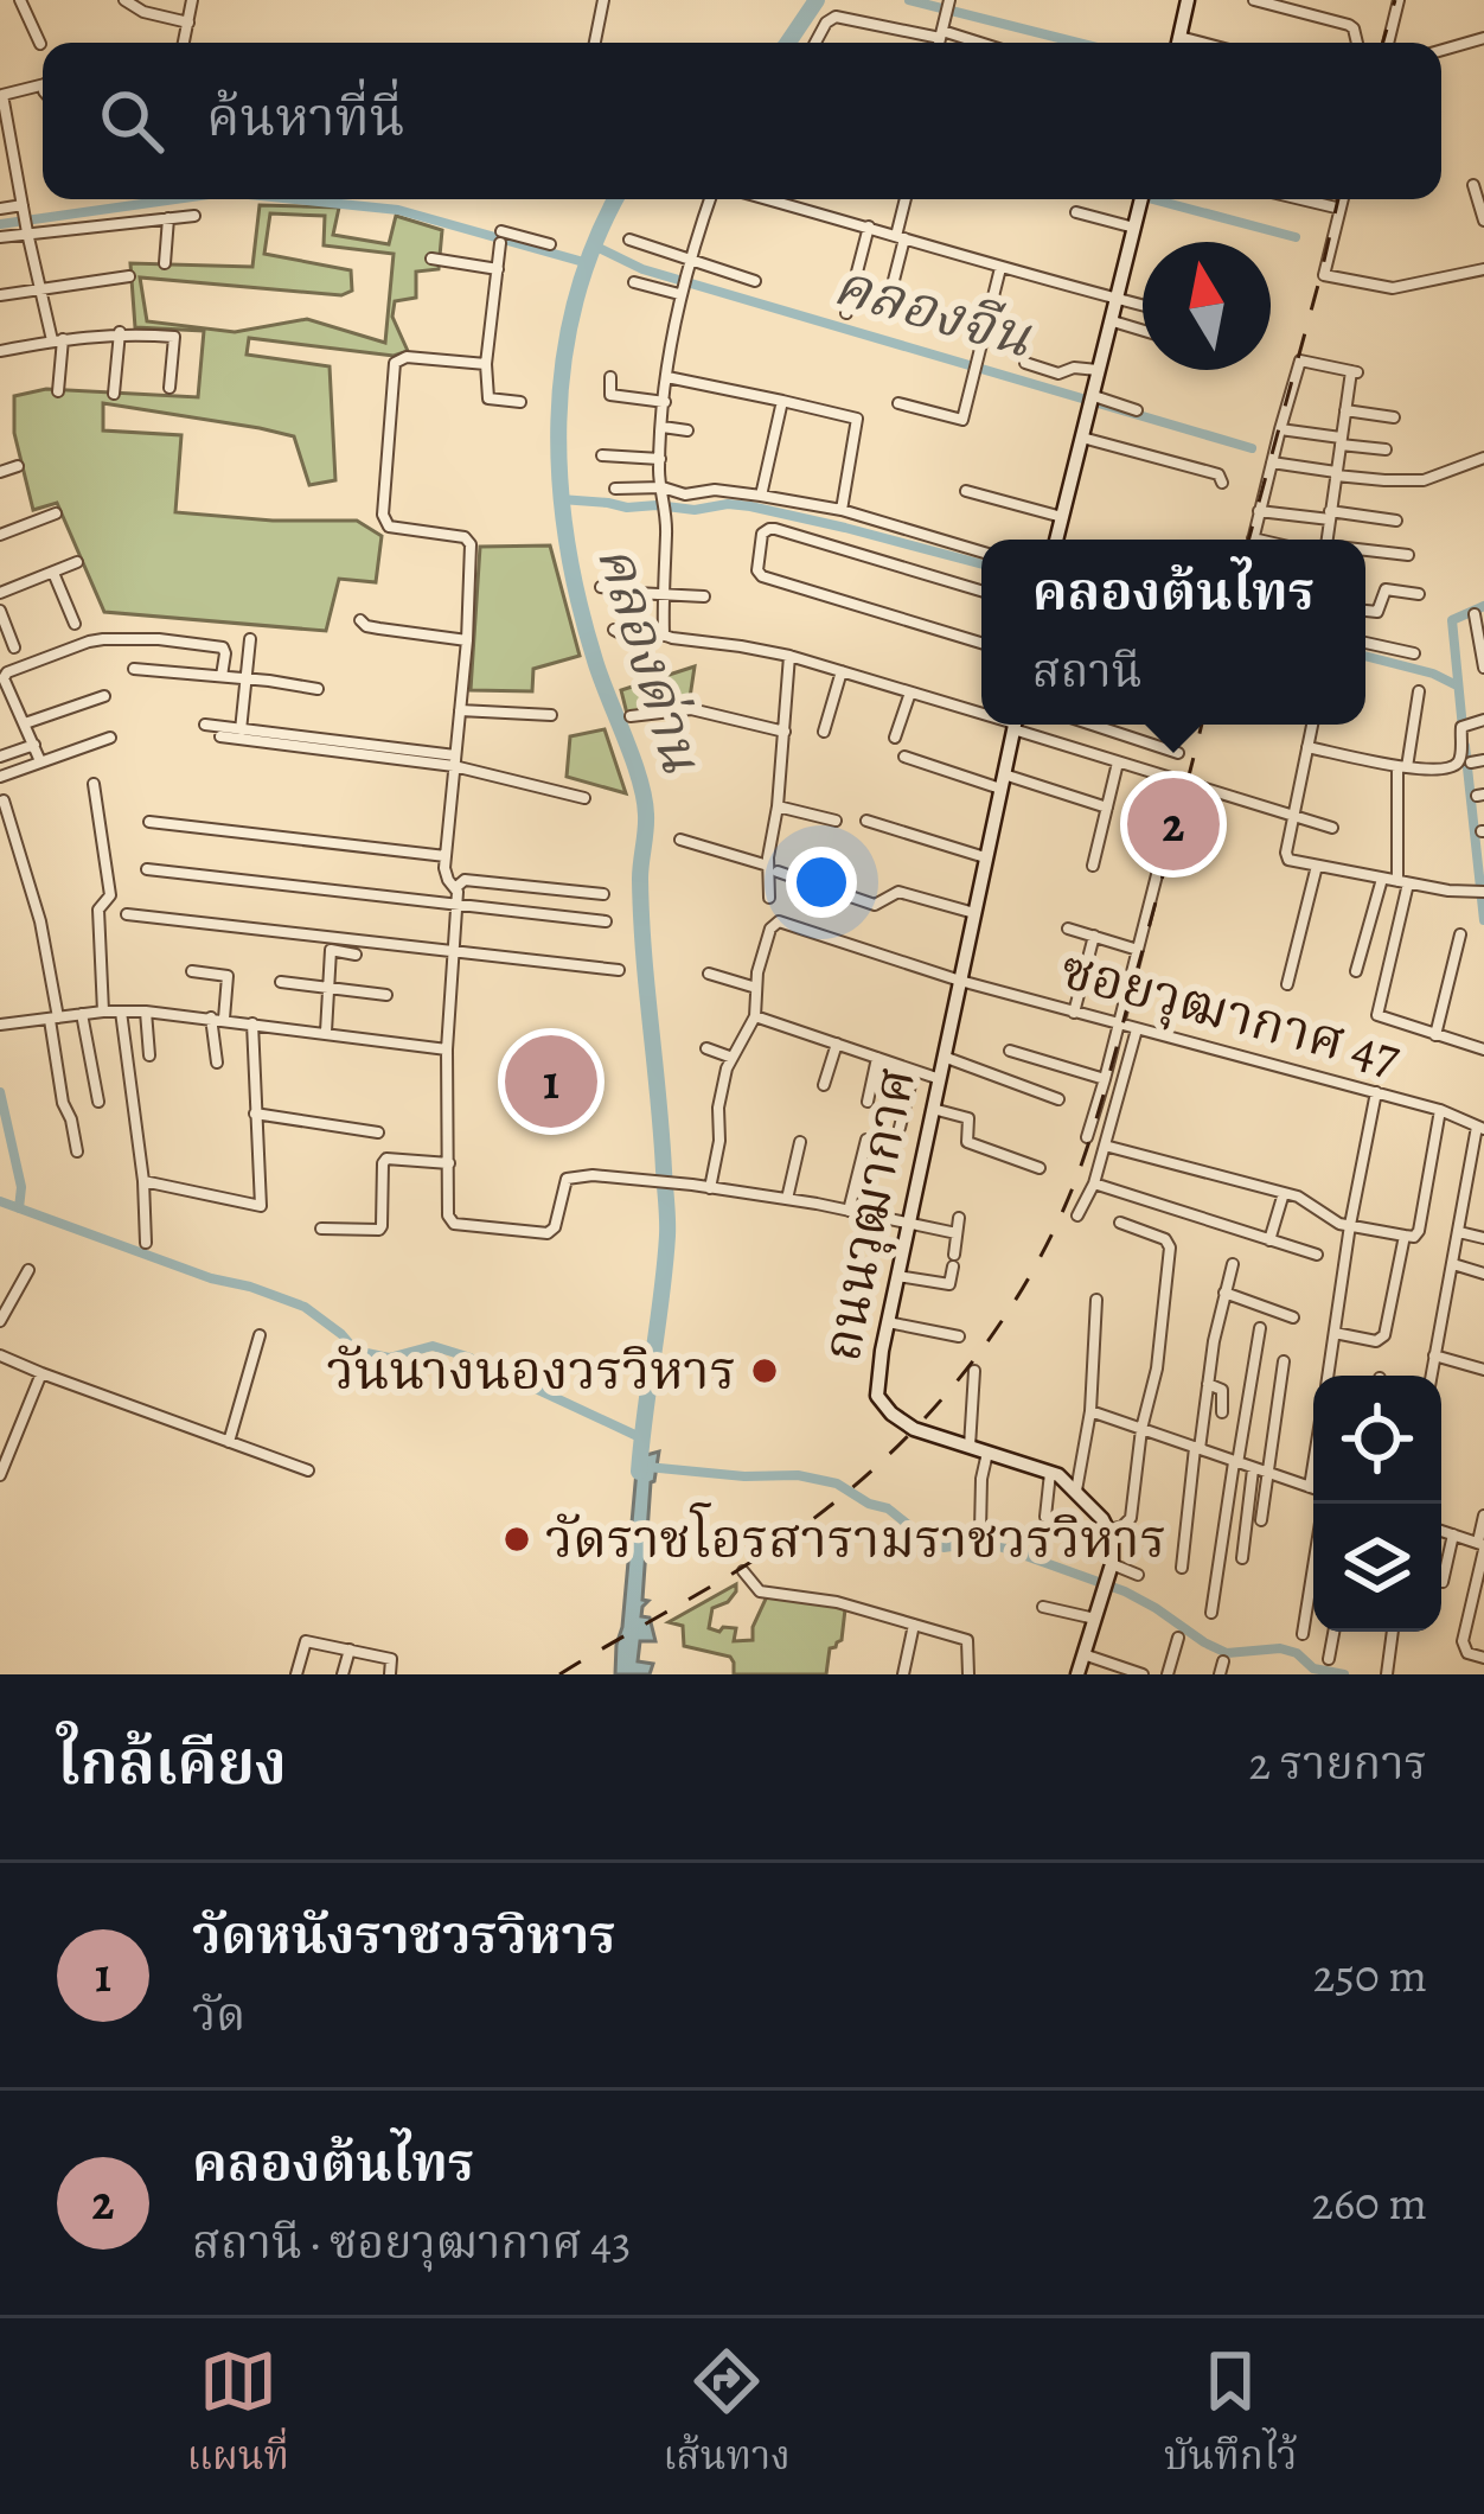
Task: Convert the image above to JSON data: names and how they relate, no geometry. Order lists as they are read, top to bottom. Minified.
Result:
{"streets":{"main road":["ถนนวุฒากาศ"],"street":["ซอยวุฒากาศ 47"]},"crossings":[["ซอยวุฒากาศ 47","ถนนวุฒากาศ"]],"water":["คลองจีน","คลองด่าน"],"places":["วันนางนองวรวิหาร","วัดราชโอรสารามราชวรวิหาร"],"north":"top","page":{"search":"ค้นหาที่นี่","popup":["คลองต้นไทร","สถานี"],"pins":["2","1"],"heading":["ใกล้เคียง","2 รายการ"],"list":[{"mark":"1","name":"วัดหนังราชวรวิหาร","note":"วัด","value":"250 m"},{"mark":"2","name":"คลองต้นไทร","note":"สถานี · ซอยวุฒากาศ 43","value":"260 m"}],"nav":["แผนที่","เส้นทาง","บันทึกไว้"]}}
